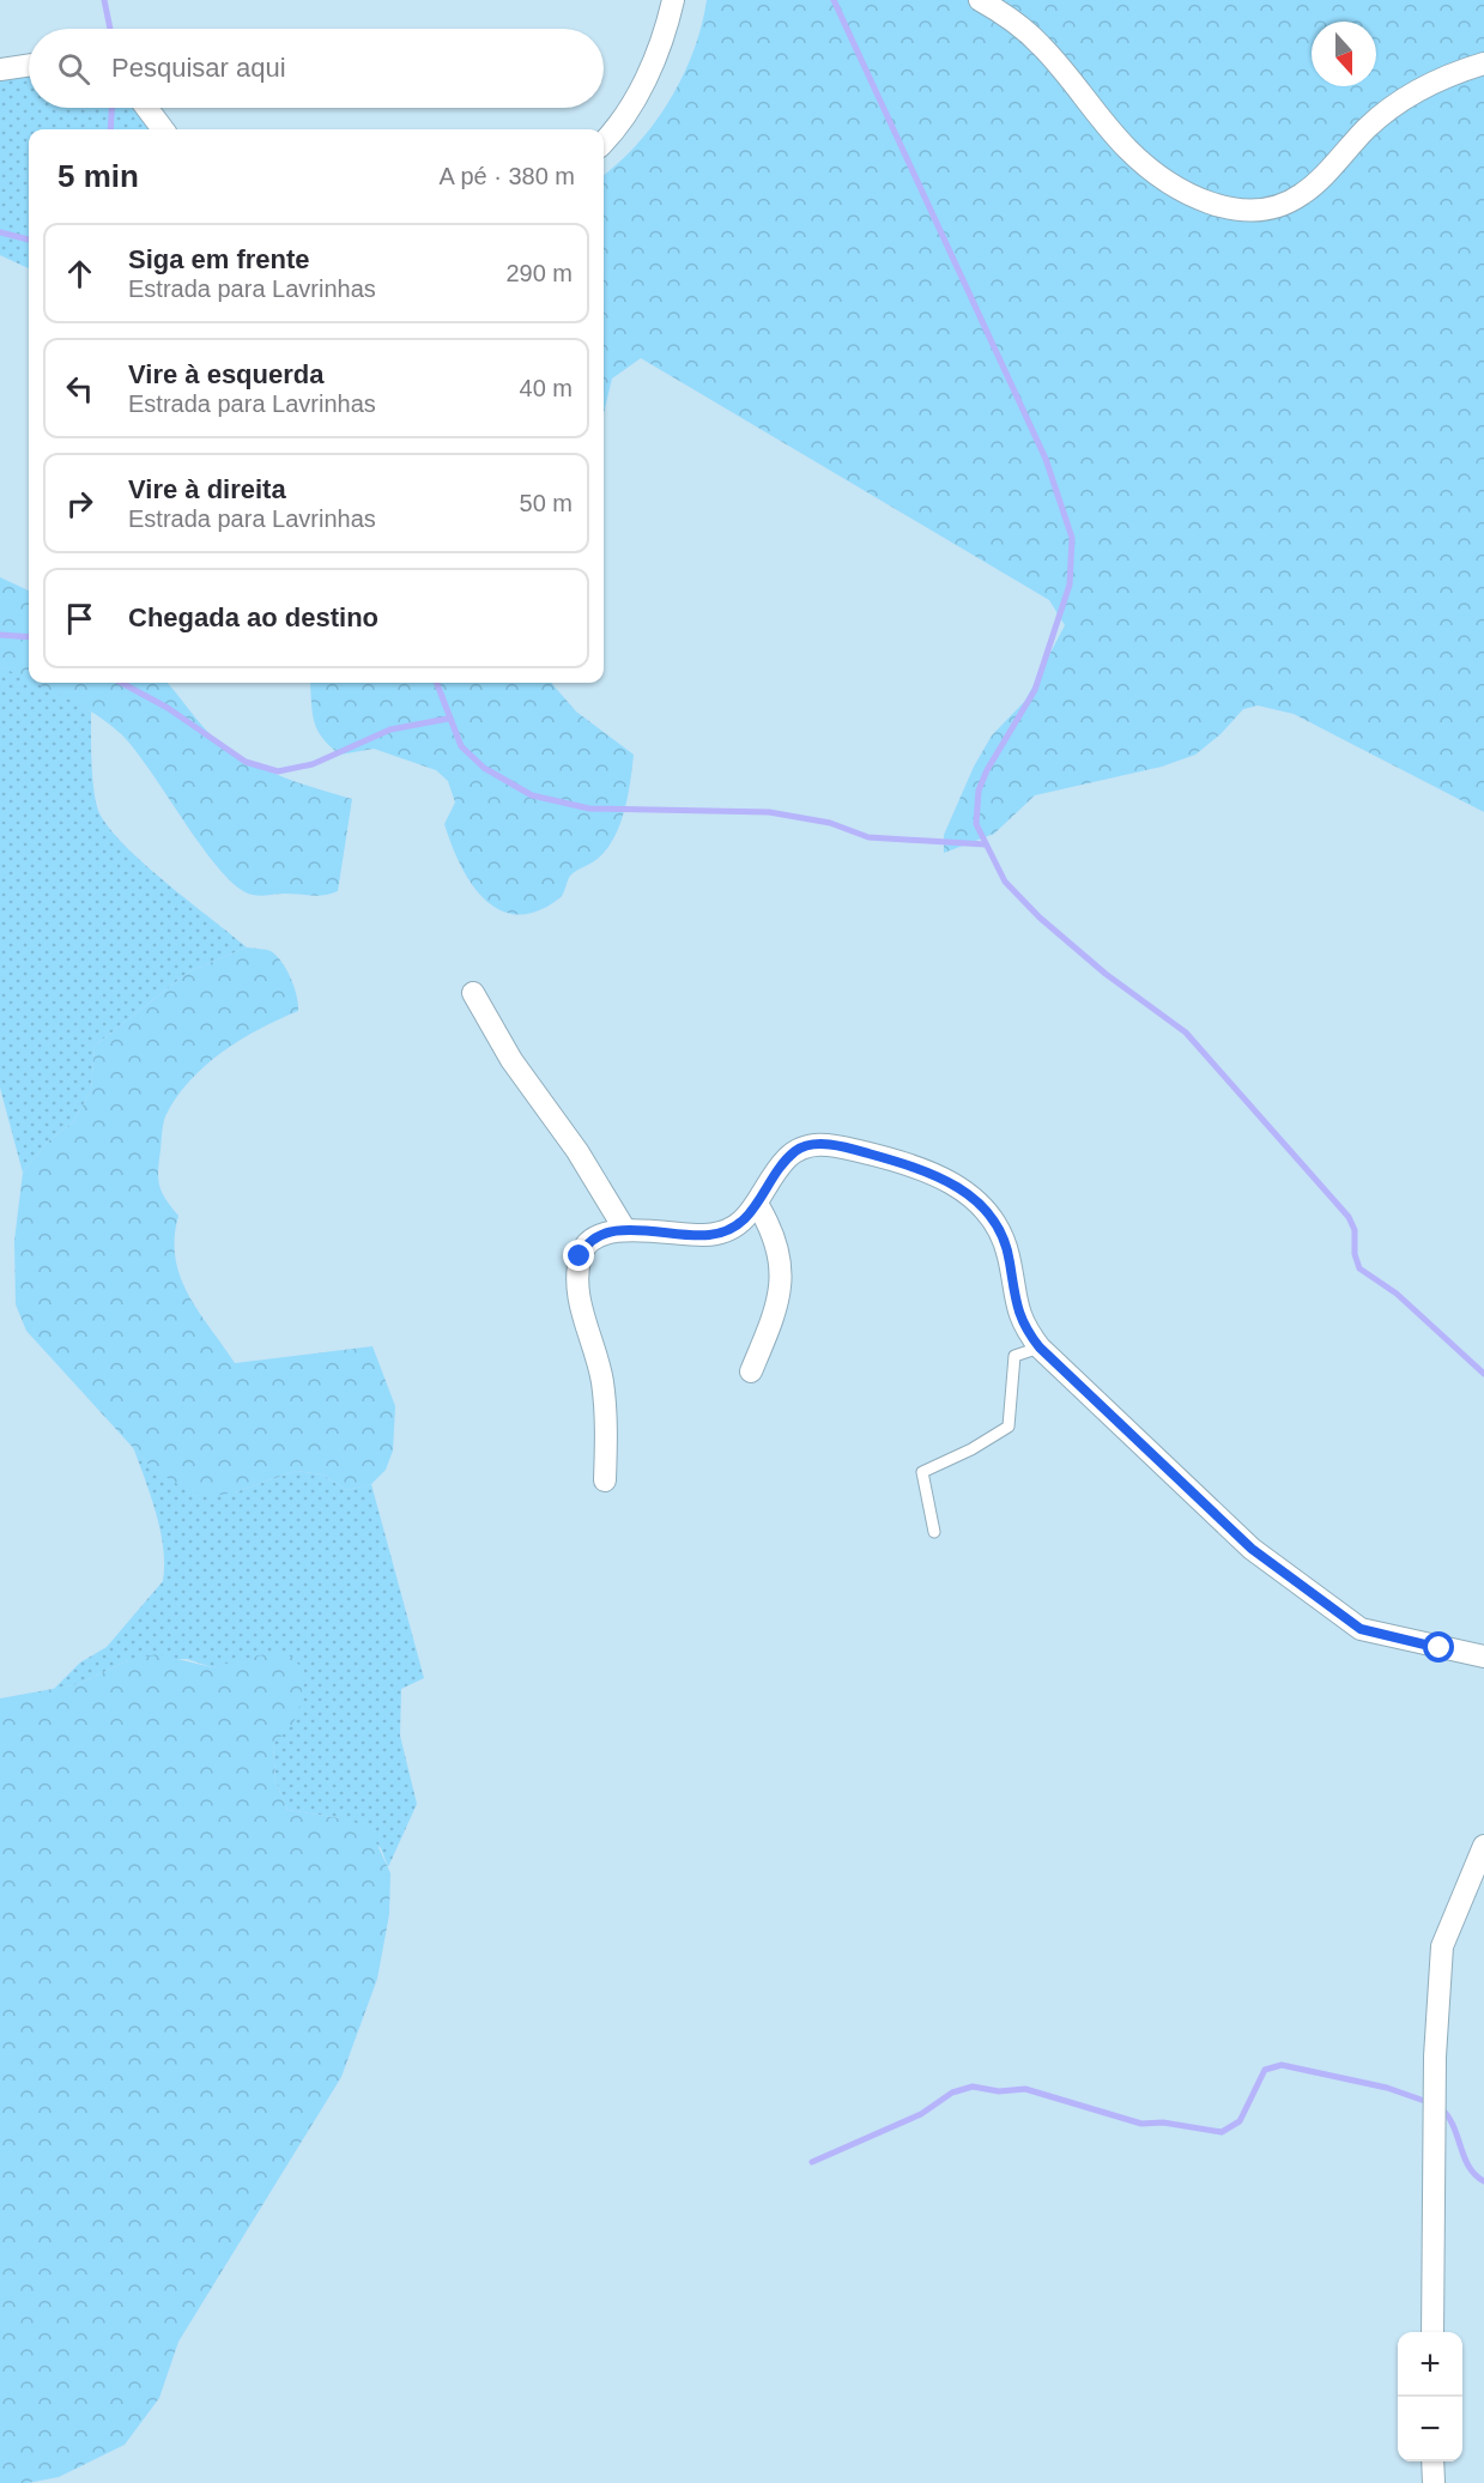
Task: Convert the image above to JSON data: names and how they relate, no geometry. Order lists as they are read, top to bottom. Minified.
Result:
{"north":"bottom","page":{"search":"Pesquisar aqui","heading":["5 min","A pé · 380 m"],"list":[["Siga em frente","Estrada para Lavrinhas","290 m"],["Vire à esquerda","Estrada para Lavrinhas","40 m"],["Vire à direita","Estrada para Lavrinhas","50 m"],"Chegada ao destino"],"map_buttons":["+","−"]}}
